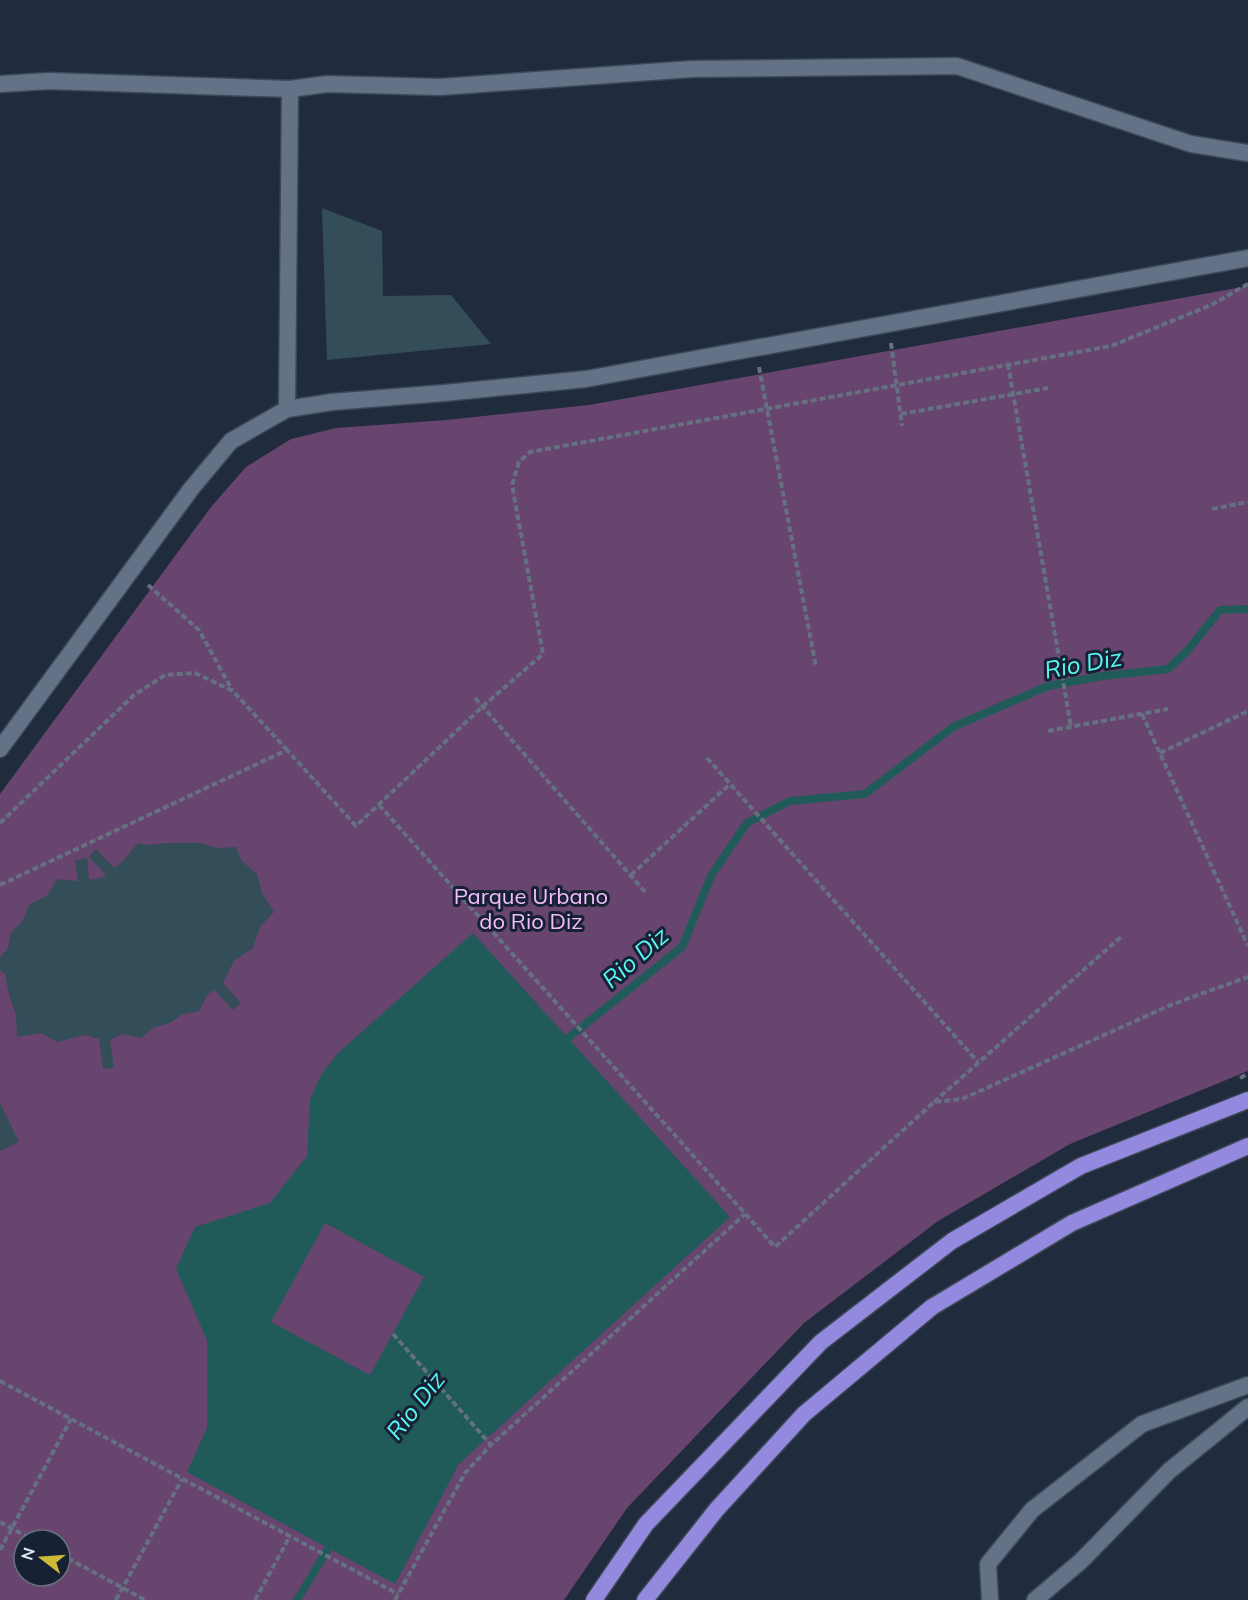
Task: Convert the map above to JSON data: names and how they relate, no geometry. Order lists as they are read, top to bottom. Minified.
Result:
{"water":["Rio Diz"],"parks":["Parque Urbano do Rio Diz"],"north":"left"}
